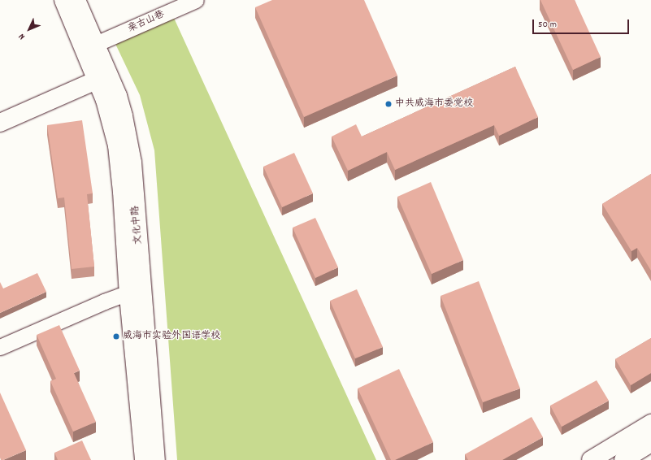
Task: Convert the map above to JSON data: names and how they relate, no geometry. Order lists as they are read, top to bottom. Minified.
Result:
{"streets":{"main road":["文化中路"],"street":["亲古山巷"]},"crossings":[["亲古山巷","文化中路"]],"places":["中共威海市委党校","威海市实验外国语学校"],"scale_bar":"50 m","north":"bottom left"}
